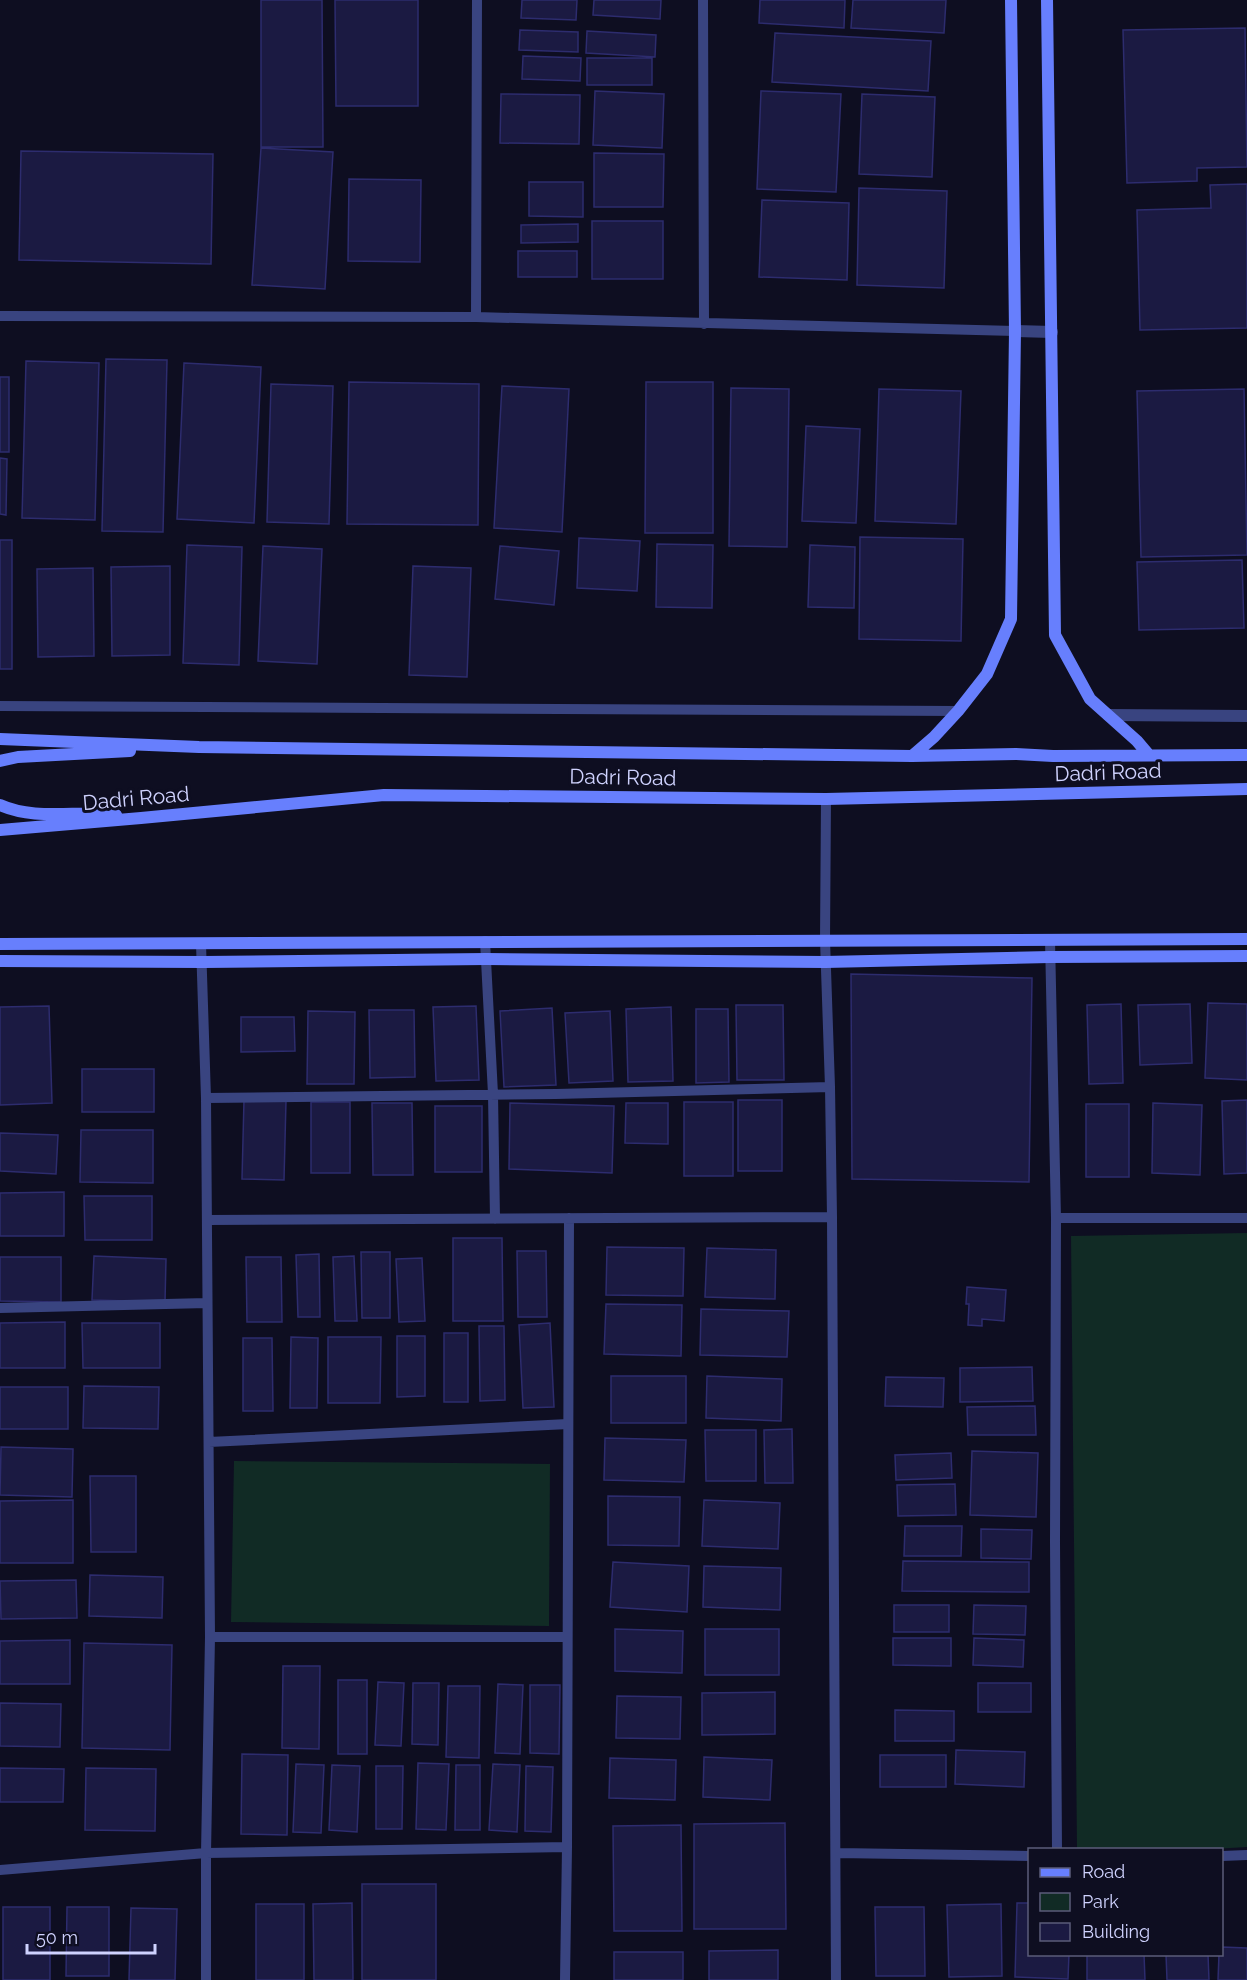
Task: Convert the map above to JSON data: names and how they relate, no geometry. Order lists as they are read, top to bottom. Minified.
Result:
{"streets":{"street":["Dadri Road"]},"legend":["Road","Park","Building"],"scale_bar":"50 m"}
